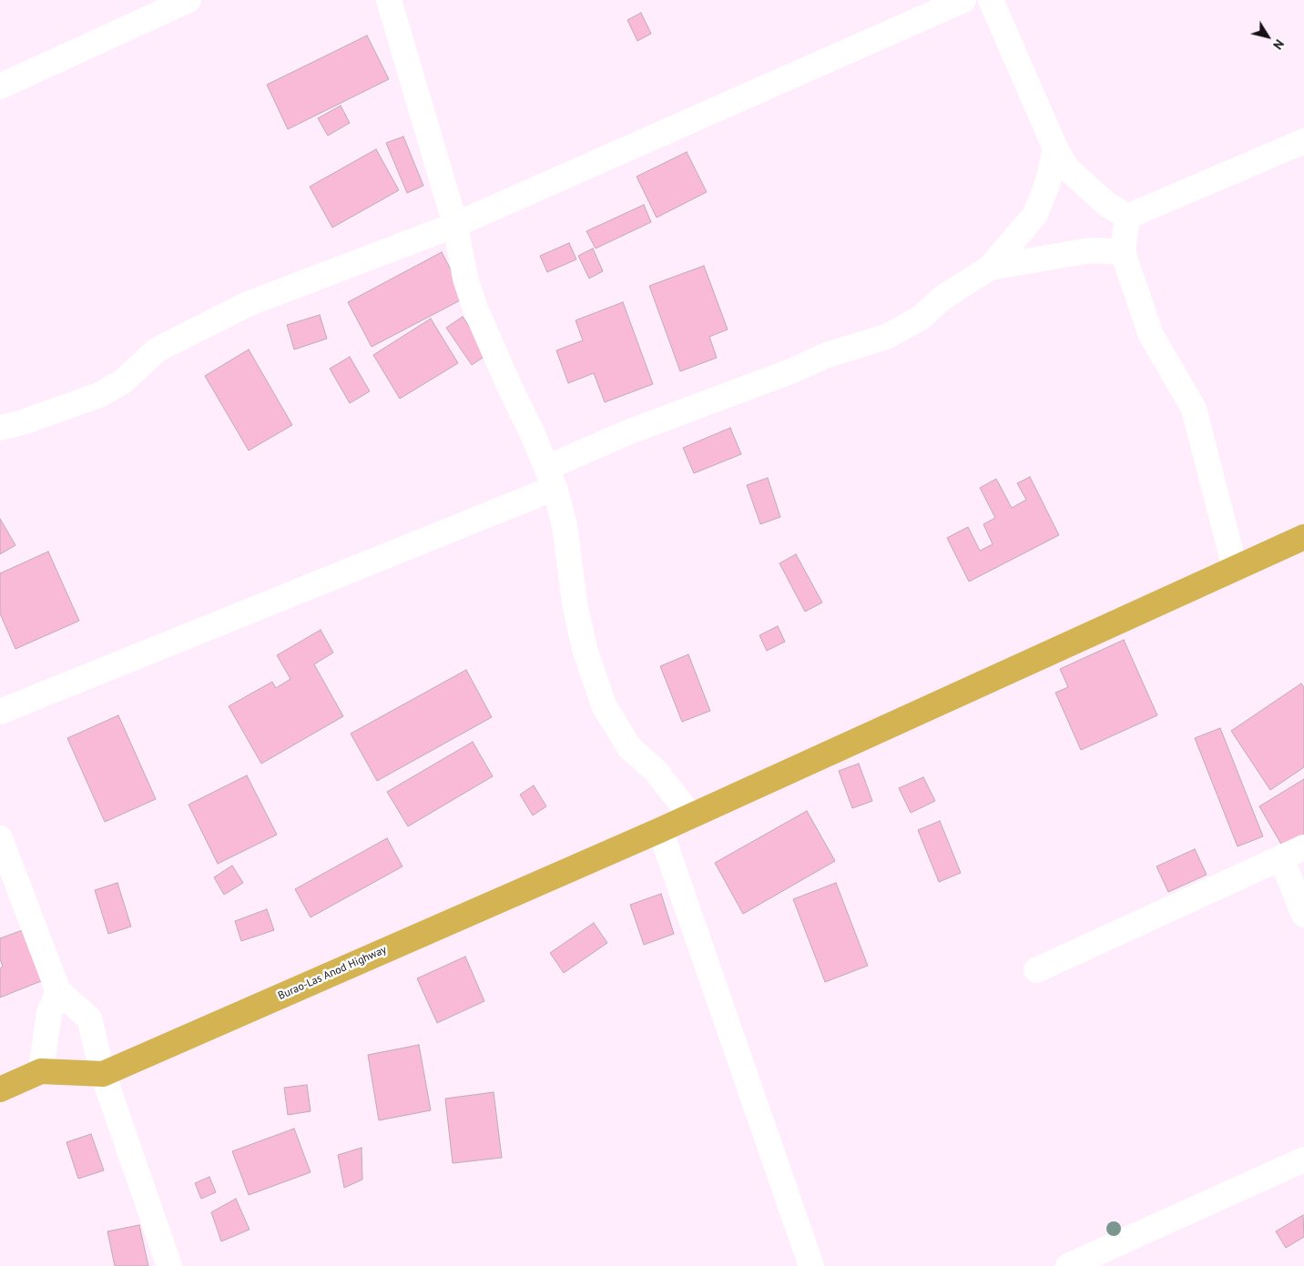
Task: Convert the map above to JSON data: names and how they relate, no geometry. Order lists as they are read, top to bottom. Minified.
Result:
{"streets":{"highway":["Burao-Las Anod Highway"]},"north":"bottom right"}
